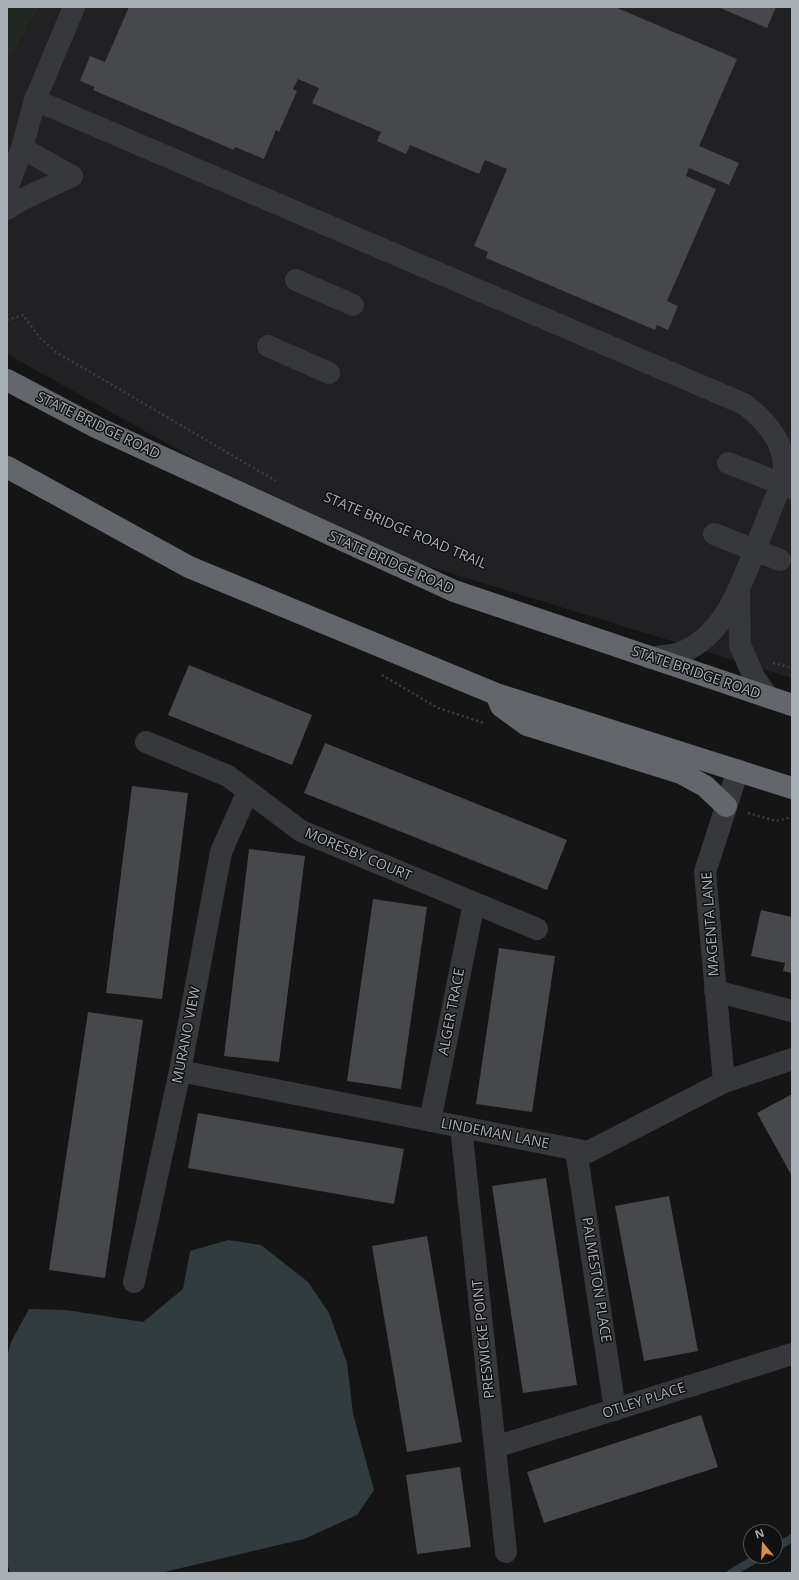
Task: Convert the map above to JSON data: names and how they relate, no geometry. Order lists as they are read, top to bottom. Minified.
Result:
{"streets":{"highway":["STATE BRIDGE ROAD"],"street":["MORESBY COURT","MAGENTA LANE","ALGER TRACE","MURANO VIEW","LINDEMAN LANE","PALMESTON PLACE","PRESWICKE POINT","OTLEY PLACE"]},"crossings":[["MORESBY COURT","ALGER TRACE"],["MORESBY COURT","MURANO VIEW"],["MAGENTA LANE","LINDEMAN LANE"],["ALGER TRACE","LINDEMAN LANE"],["MURANO VIEW","LINDEMAN LANE"],["LINDEMAN LANE","PALMESTON PLACE"],["LINDEMAN LANE","PRESWICKE POINT"],["PALMESTON PLACE","OTLEY PLACE"],["PRESWICKE POINT","OTLEY PLACE"]],"north":"top"}
